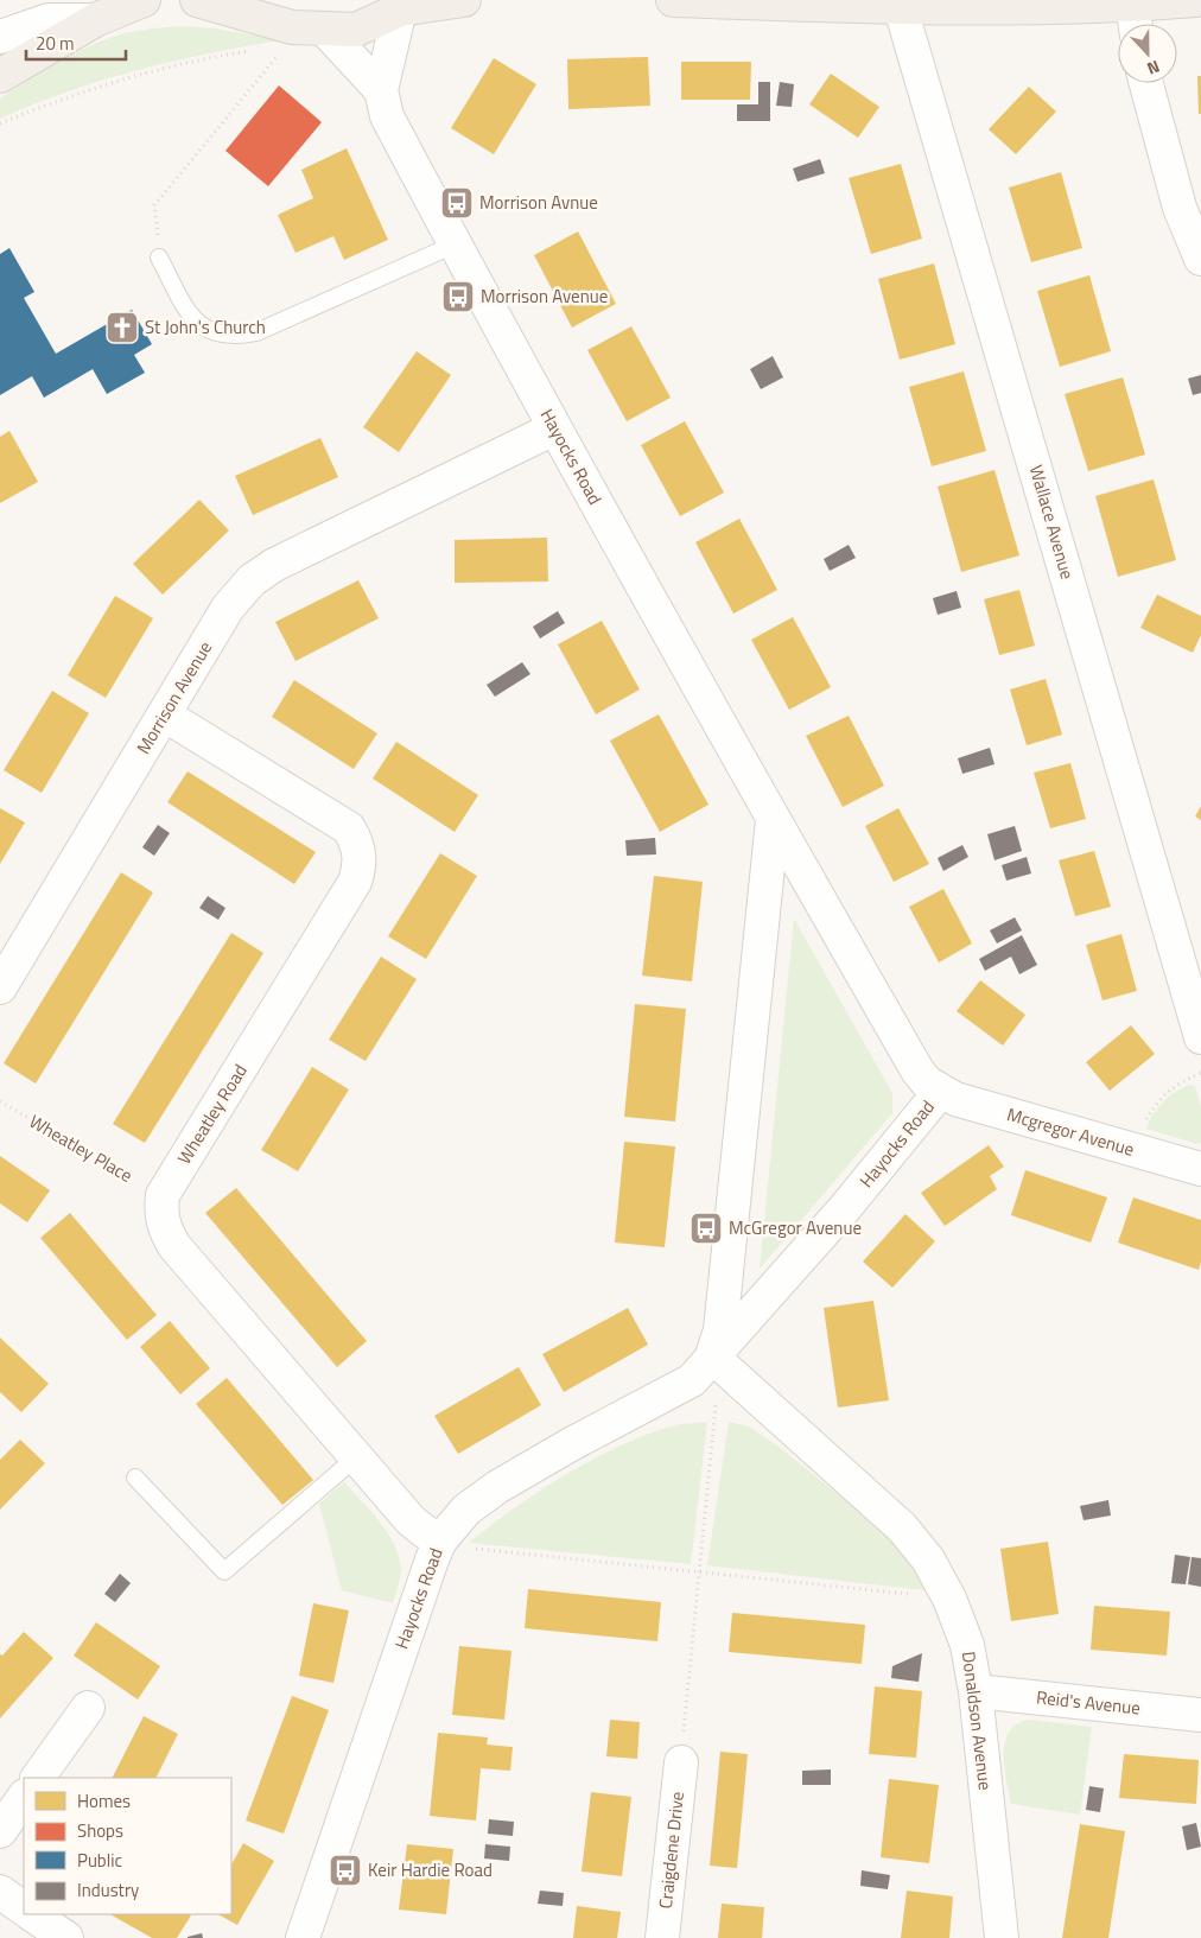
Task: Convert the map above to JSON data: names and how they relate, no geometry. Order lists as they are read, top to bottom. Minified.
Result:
{"streets":{"street":["Hayocks Road","Wallace Avenue","Morrison Avenue","Wheatley Road","Mcgregor Avenue","Reid's Avenue","Donaldson Avenue","Craigdene Drive"],"path":["Wheatley Place"]},"crossings":[["Hayocks Road","Morrison Avenue"],["Hayocks Road","Mcgregor Avenue"],["Hayocks Road","Donaldson Avenue"],["Morrison Avenue","Wheatley Road"],["Wheatley Road","Wheatley Place"],["Reid's Avenue","Donaldson Avenue"]],"places":{"bus stop":["Morrison Avnue","Morrison Avenue","McGregor Avenue","Keir Hardie Road"],"church":["St John's Church"]},"legend":["Homes","Shops","Public","Industry"],"scale_bar":"20 m","north":"bottom"}
